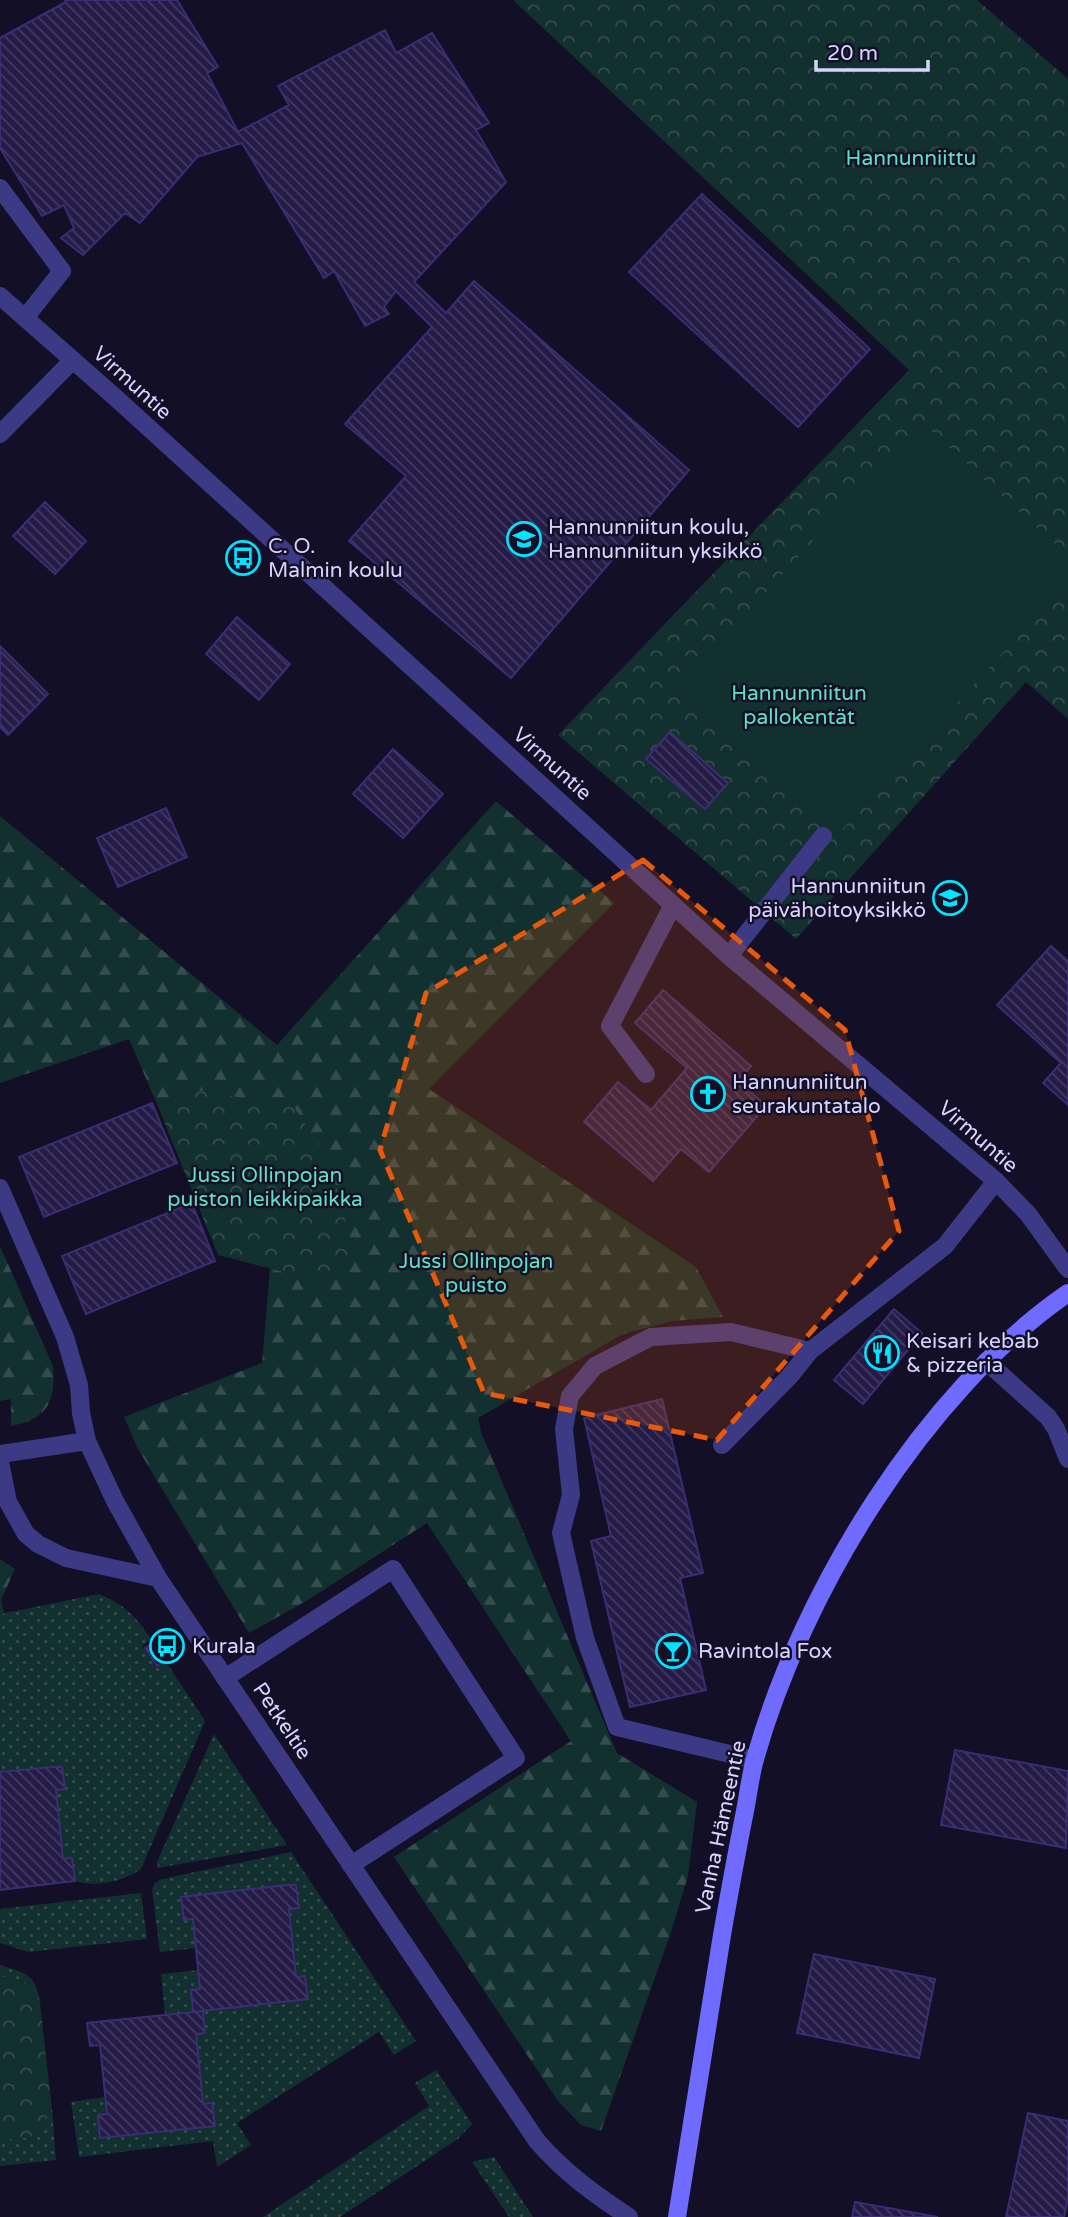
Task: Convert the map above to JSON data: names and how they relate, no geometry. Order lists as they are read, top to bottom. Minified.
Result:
{"streets":{"street":["Virmuntie","Petkeltie","Vanha Hämeentie"]},"parks":["Hannunniittu","Hannunniitun pallokentät","Jussi Ollinpojan puiston leikkipaikka","Jussi Ollinpojan puisto"],"places":{"school or university":["Hannunniitun koulu, Hannunniitun yksikkö","Hannunniitun päivähoitoyksikkö"],"bus stop":["C. O. Malmin koulu","Kurala"],"church":["Hannunniitun seurakuntatalo"],"restaurant":["Keisari kebab & pizzeria"],"bar":["Ravintola Fox"]},"scale_bar":"20 m"}
